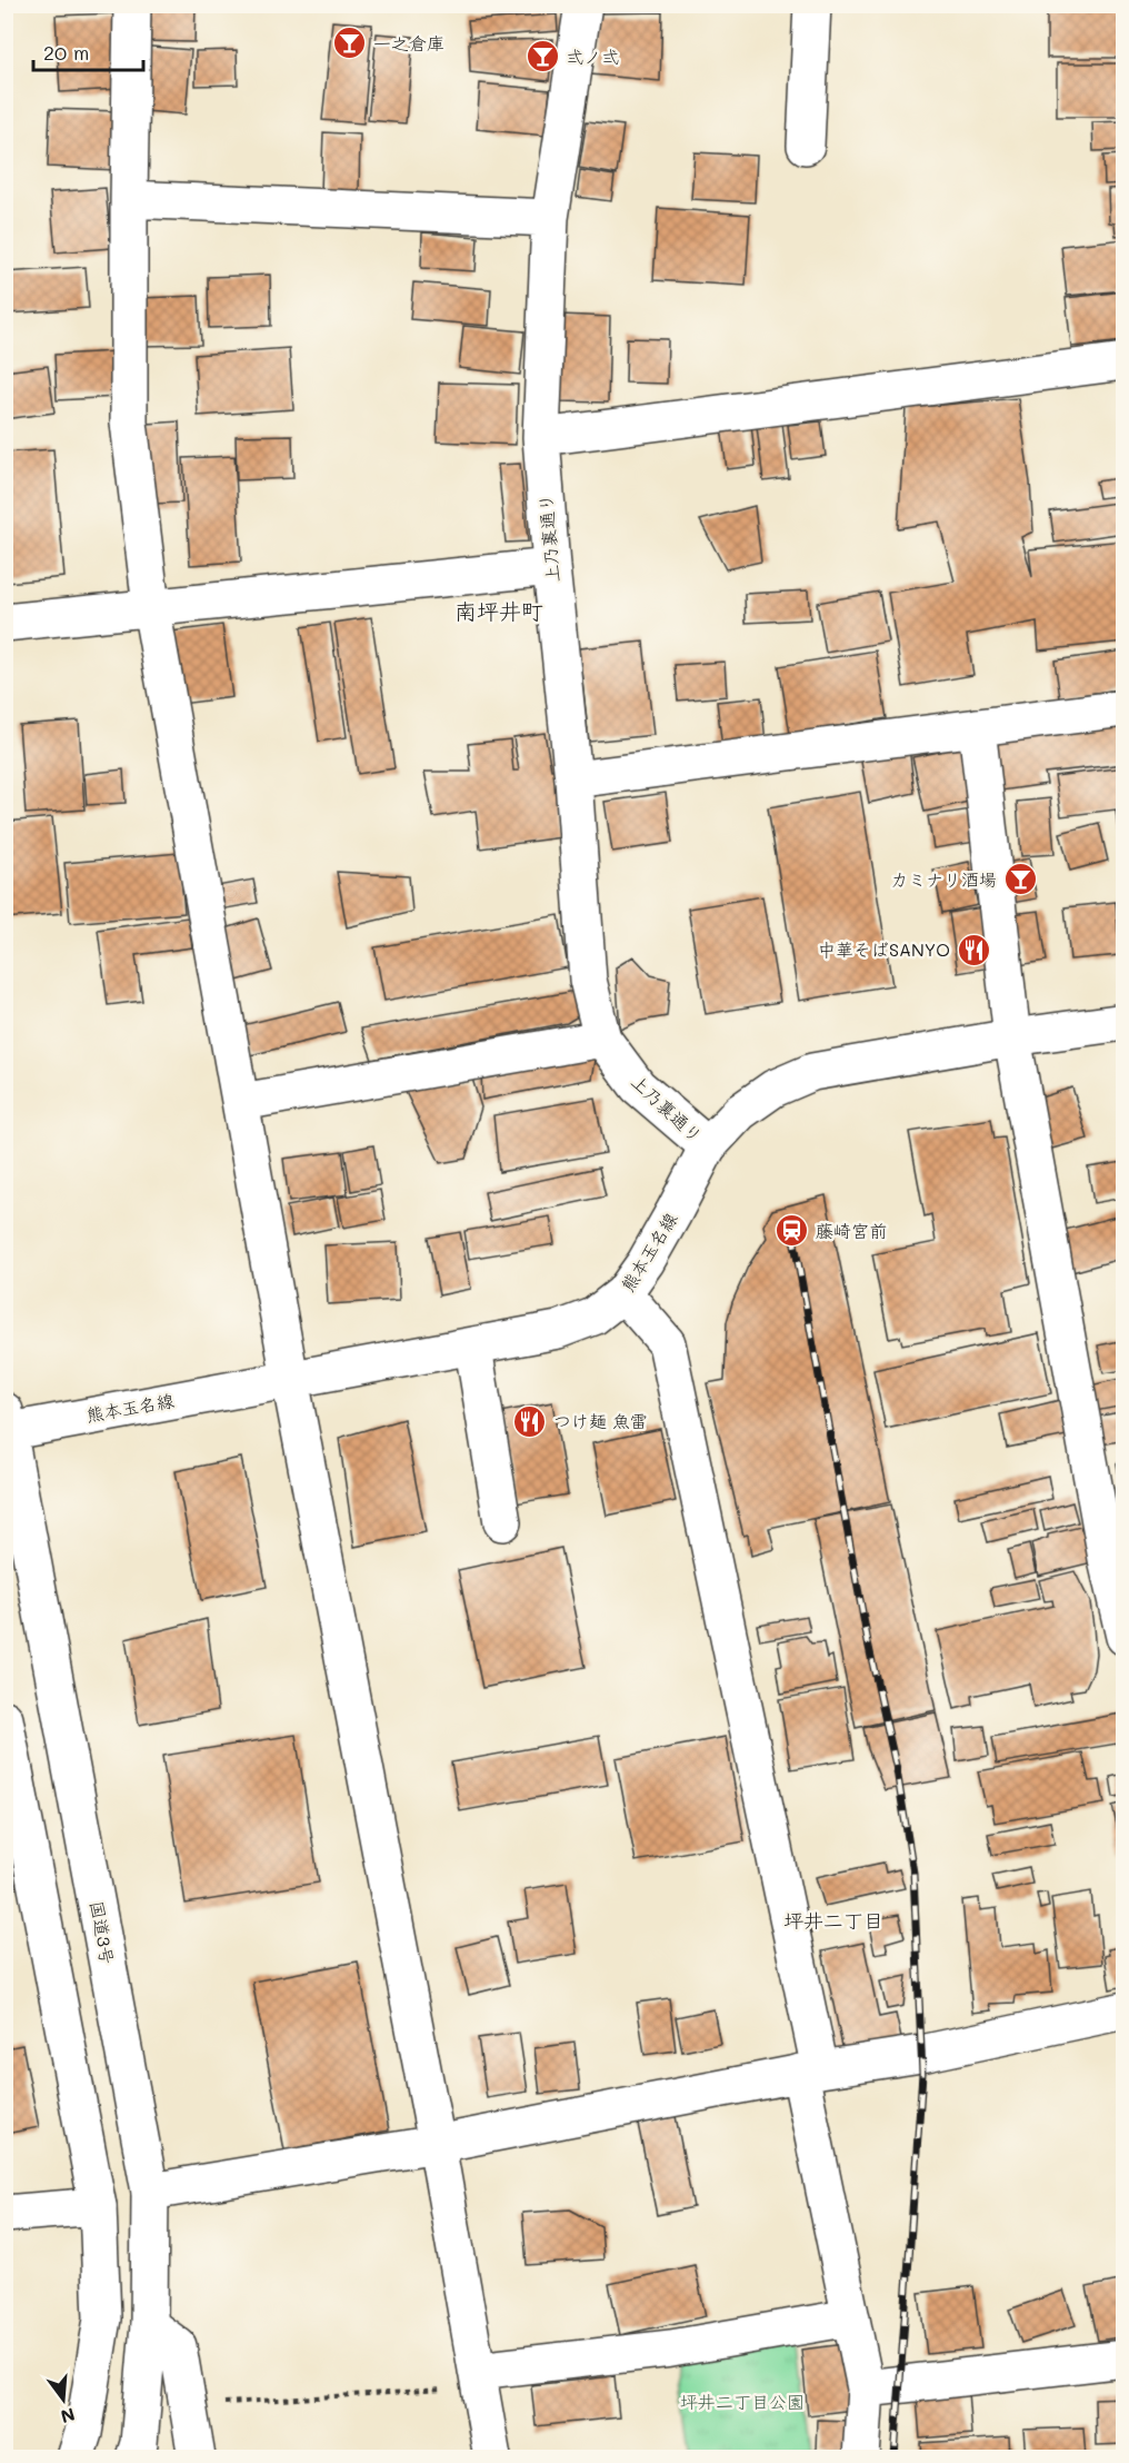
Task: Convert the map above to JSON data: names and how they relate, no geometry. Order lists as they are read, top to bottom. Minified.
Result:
{"streets":{"main road":["上乃裏通り","熊本玉名線","国道3号"]},"crossings":[["上乃裏通り","熊本玉名線"],["熊本玉名線","国道3号"]],"districts":["南坪井町","坪井二丁目"],"parks":["坪井二丁目公園"],"places":{"bar":["一之倉庫","弍ノ弍","カミナリ酒場"],"restaurant":["中華そばSANYO","つけ麺 魚雷"],"station":["藤崎宮前"]},"scale_bar":"20 m","north":"bottom"}
